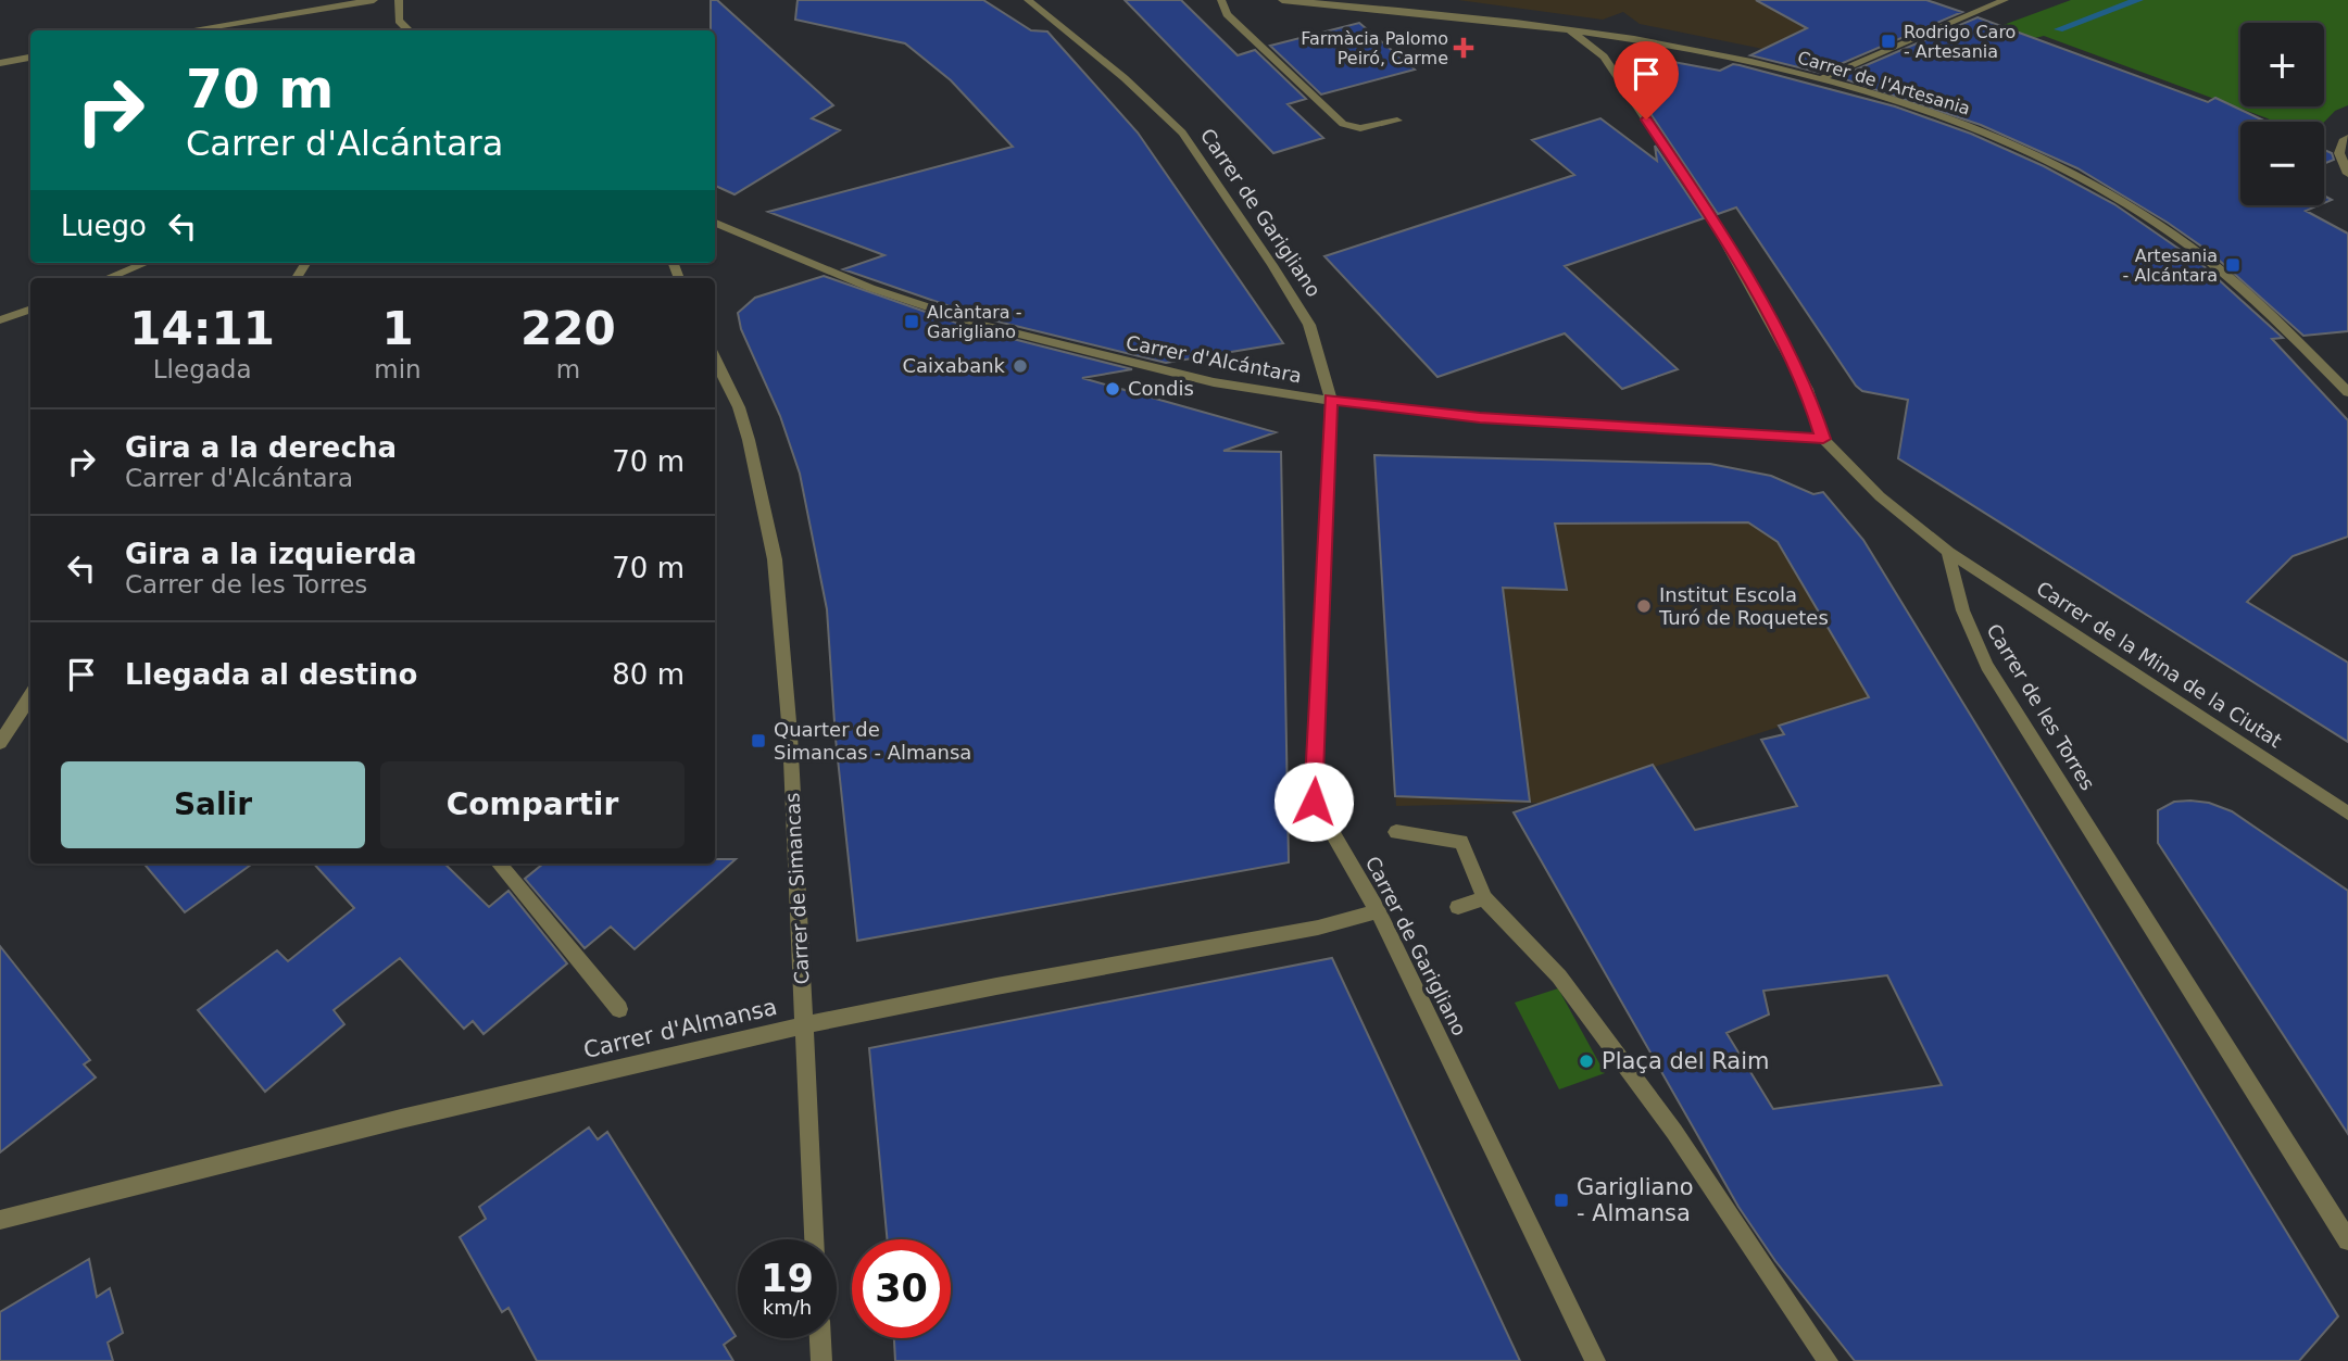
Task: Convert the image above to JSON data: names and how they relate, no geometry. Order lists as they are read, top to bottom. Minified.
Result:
{"streets":{"street":["Carrer de l'Artesania","Carrer de Garigliano","Carrer d'Alcántara","Carrer de la Mina de la Ciutat","Carrer de les Torres","Carrer de Simancas","Carrer d'Almansa"]},"crossings":[["Carrer de Garigliano","Carrer d'Alcántara"],["Carrer de Garigliano","Carrer d'Almansa"],["Carrer de la Mina de la Ciutat","Carrer de les Torres"],["Carrer de Simancas","Carrer d'Almansa"]],"places":{"transit":["Rodrigo Caro - Artesania","Artesania - Alcántara","Alcàntara - Garigliano","Quarter de Simancas - Almansa","Garigliano - Almansa"],"health":["Farmàcia Palomo Peiró, Carme"],"other":["Caixabank","Condis","Institut Escola Turó de Roquetes","Plaça del Raim"]},"page":{"map_buttons":["+","−"],"turn":["70 m","Carrer d'Alcántara"],"then":"Luego","eta":["14:11","Llegada","1","min","220","m"],"list":[{"name":"Gira a la derecha","note":"Carrer d'Alcántara","value":"70 m"},{"name":"Gira a la izquierda","note":"Carrer de les Torres","value":"70 m"},{"name":"Llegada al destino","value":"80 m"}],"buttons":["Salir","Compartir"],"speed":"19 km/h","limit":"30"}}
